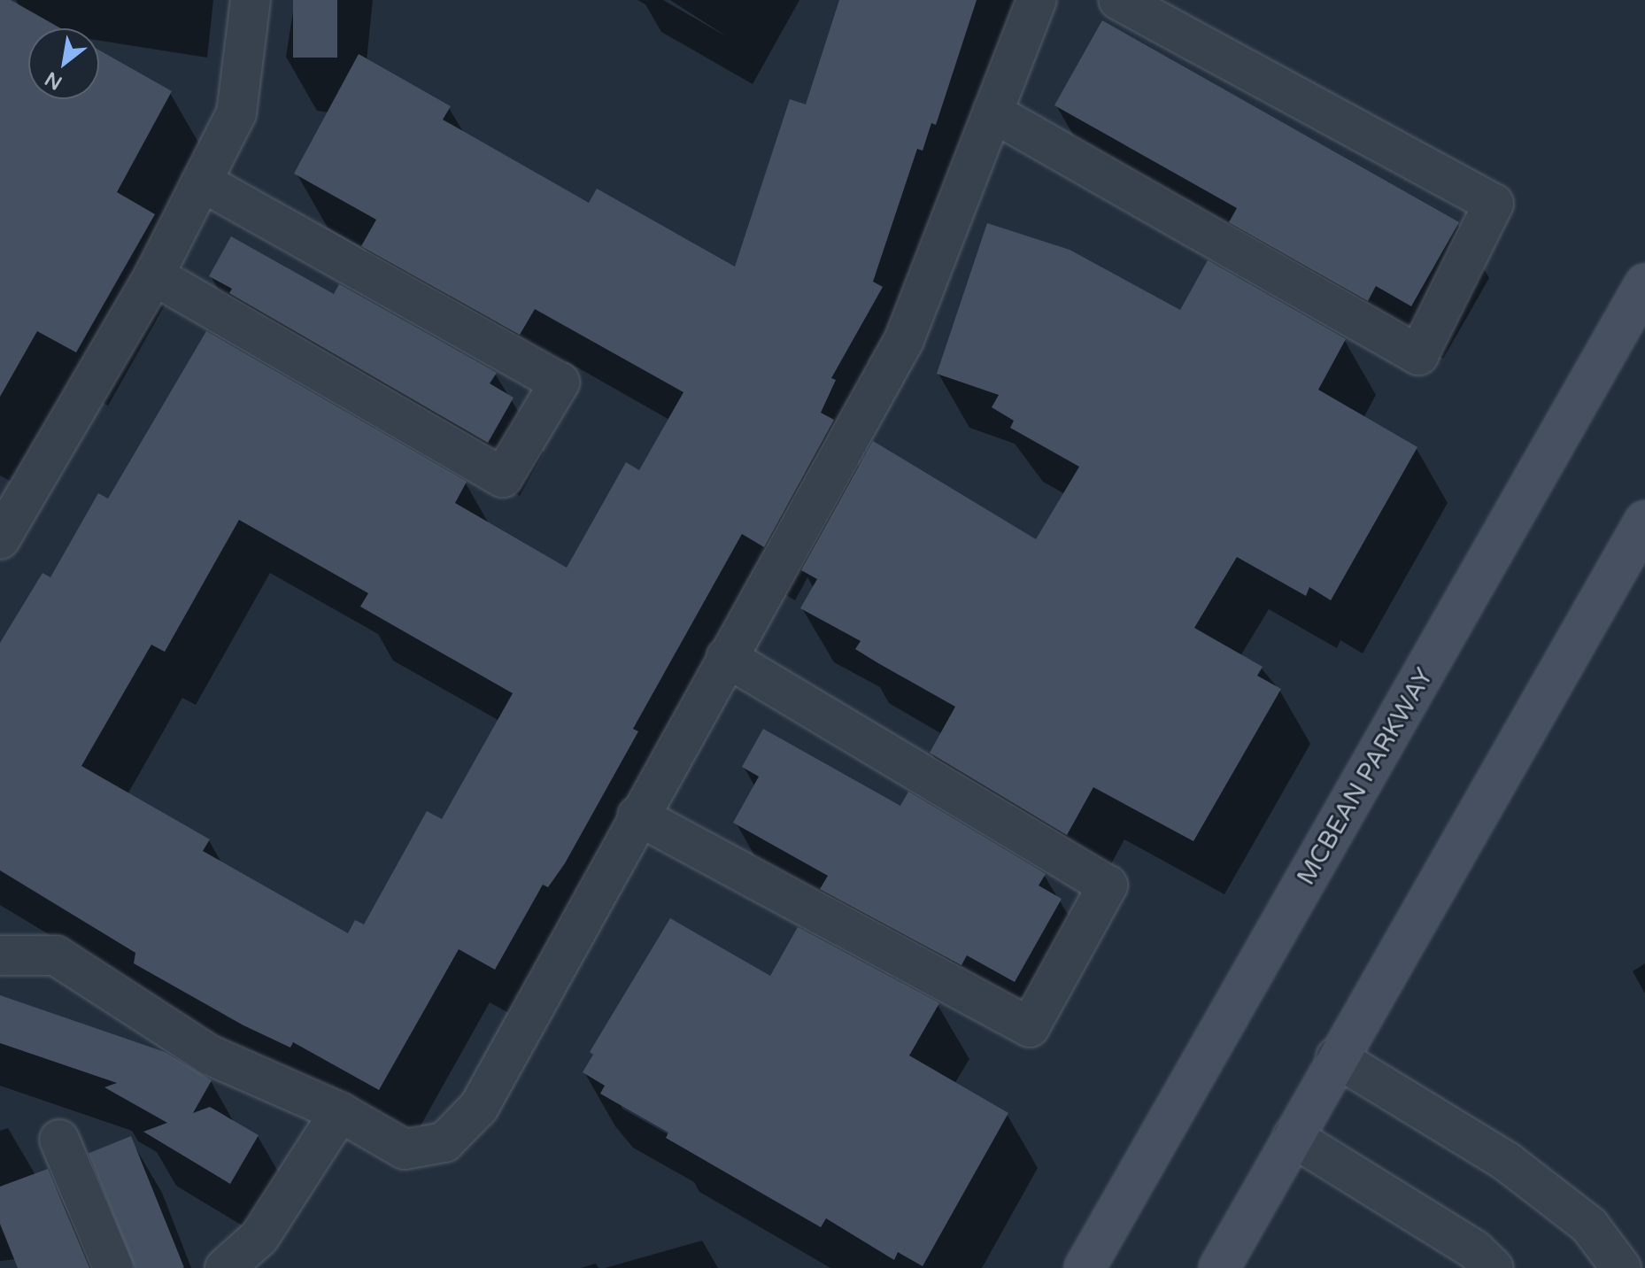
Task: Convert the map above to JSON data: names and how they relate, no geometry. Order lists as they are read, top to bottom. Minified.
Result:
{"streets":{"main road":["MCBEAN PARKWAY"]},"north":"bottom left"}
